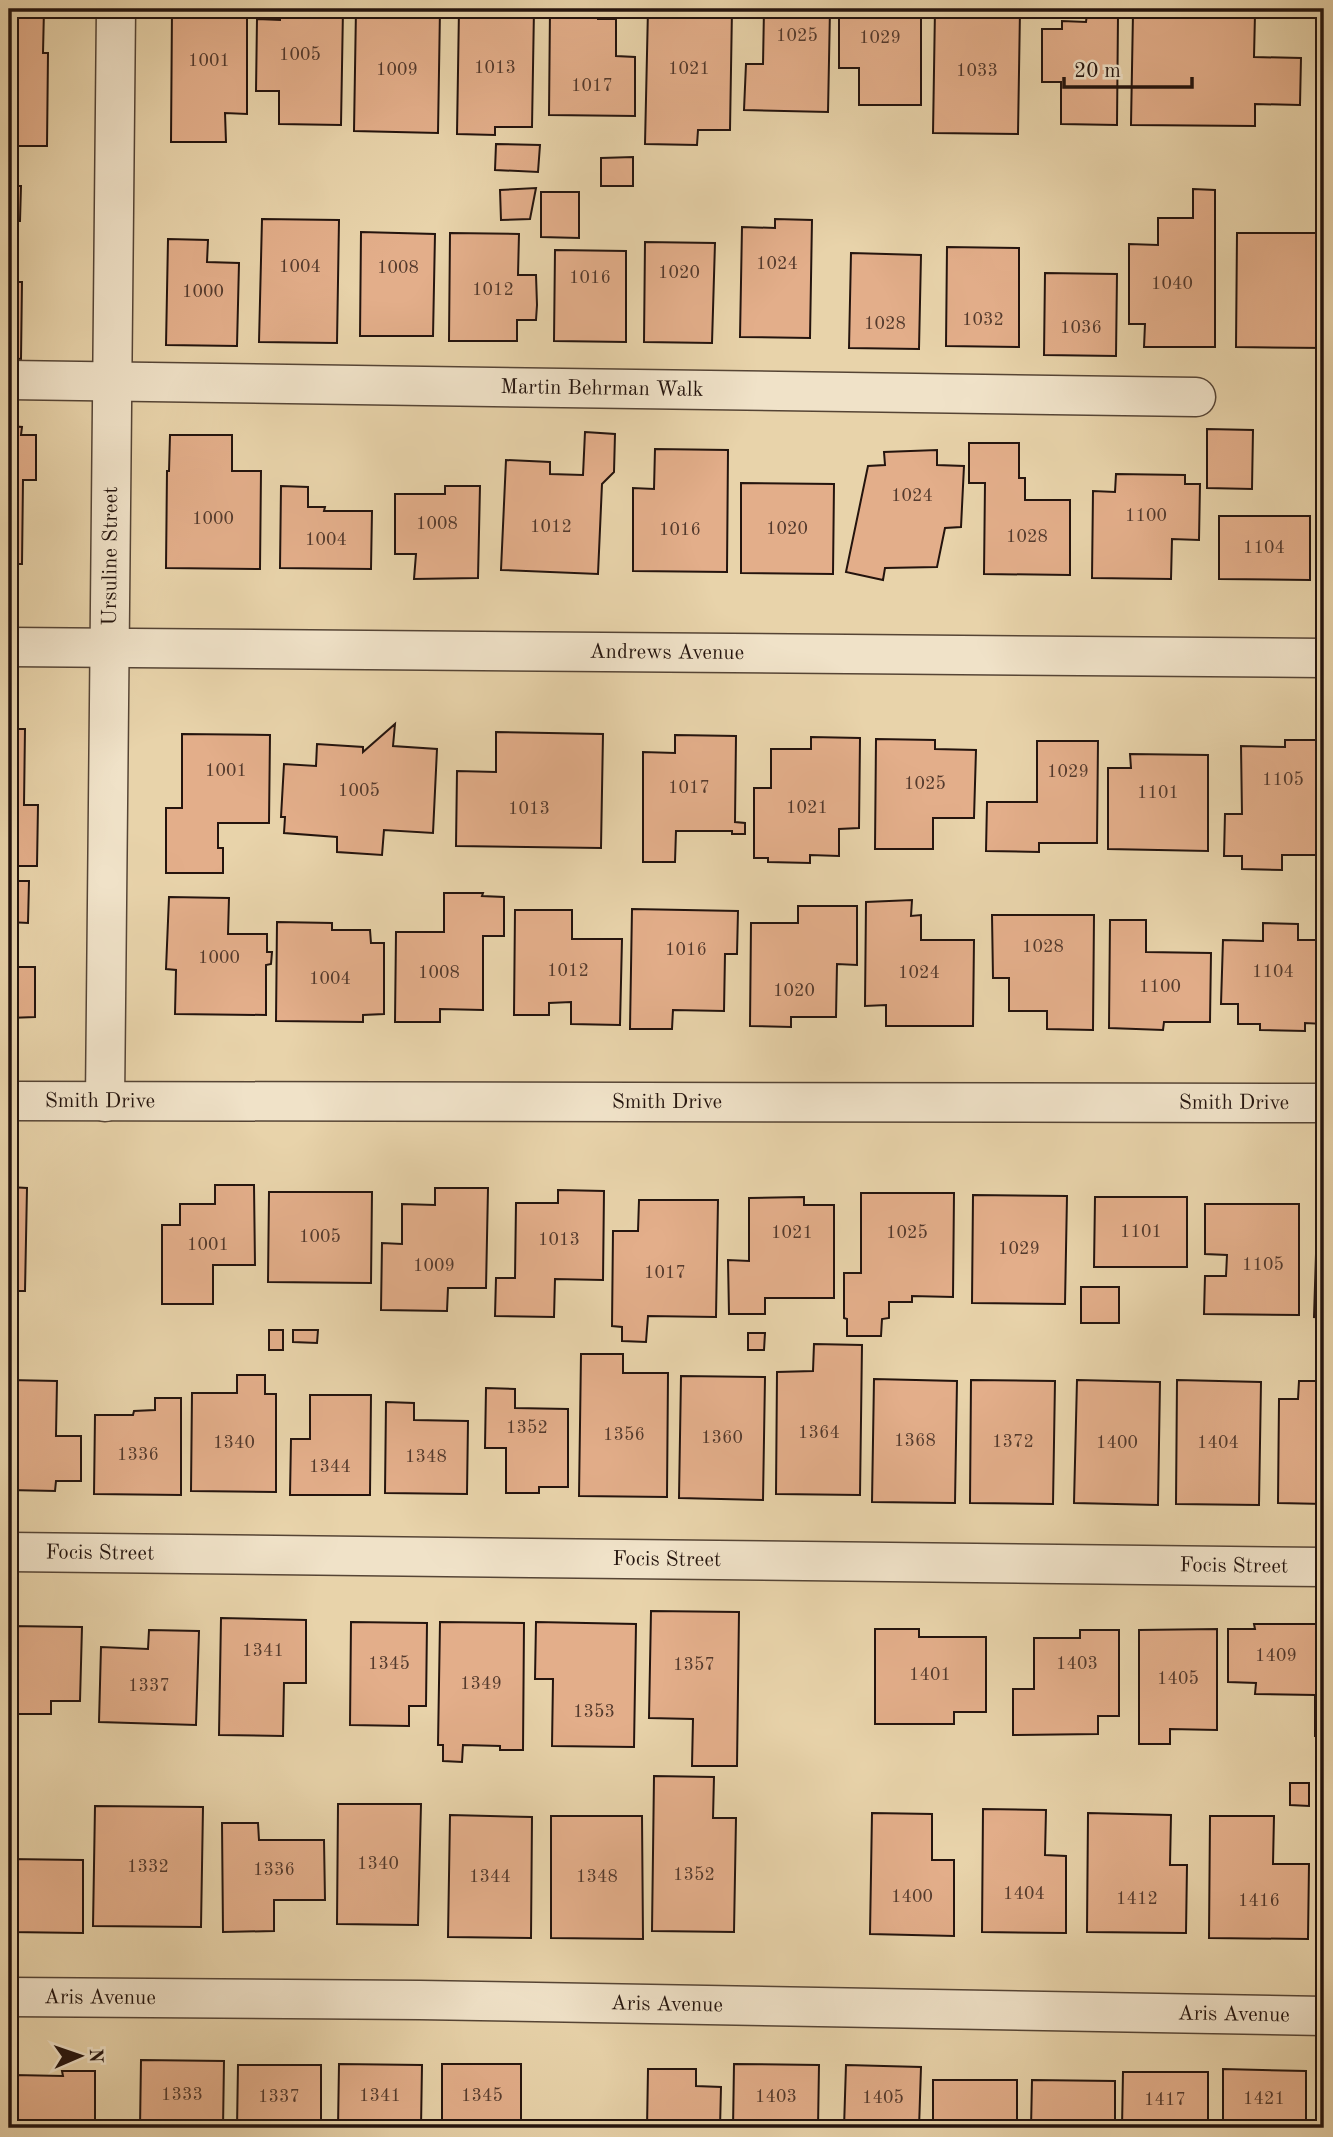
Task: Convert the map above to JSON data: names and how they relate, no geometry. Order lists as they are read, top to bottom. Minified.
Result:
{"streets":{"street":["Martin Behrman Walk","Ursuline Street","Andrews Avenue","Smith Drive","Focis Street","Aris Avenue"]},"crossings":[["Martin Behrman Walk","Ursuline Street"],["Ursuline Street","Andrews Avenue"],["Ursuline Street","Smith Drive"]],"house_numbers":["1025","1029","1005","1001","1013","1021","1009","1033","1017","1024","1004","1008","1020","1016","1040","1012","1000","1032","1028","1036","1024","1100","1000","1008","1012","1020","1016","1028","1004","1104","1001","1029","1105","1025","1017","1005","1101","1021","1013","1028","1016","1000","1012","1104","1008","1024","1004","1100","1020","1101","1021","1025","1005","1013","1001","1029","1105","1009","1017","1352","1364","1356","1360","1368","1372","1340","1400","1404","1336","1348","1344","1341","1409","1345","1403","1357","1401","1405","1349","1337","1353","1340","1332","1336","1352","1344","1348","1404","1400","1412","1416","1333","1341","1345","1337","1403","1405","1421","1417"],"scale_bar":"20 m","north":"right"}
